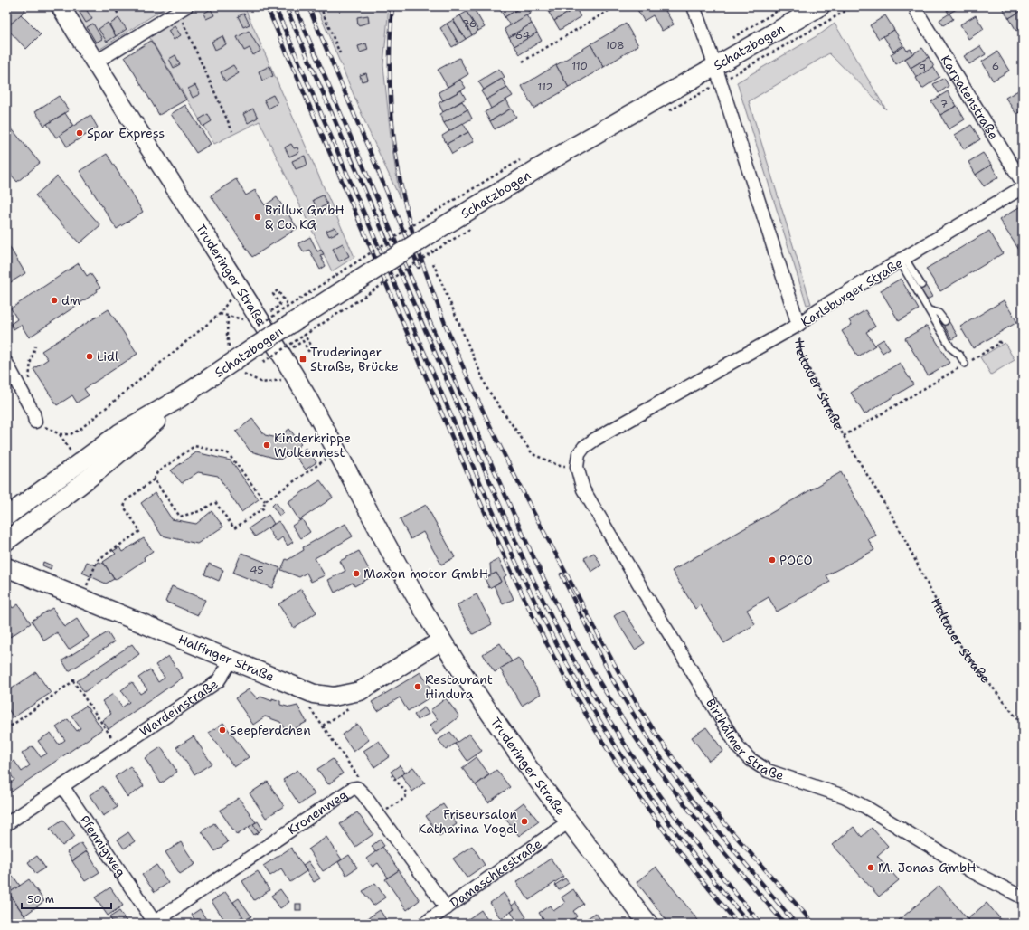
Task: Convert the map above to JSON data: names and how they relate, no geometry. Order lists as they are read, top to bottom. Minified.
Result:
{"streets":{"street":["Schatzbogen","Karpatenstraße","Truderinger Straße","Karlsburger Straße","Heltauer Straße","Halfinger Straße","Wardeinstraße","Birthälmer Straße","Kronenweg","Pfennigweg","Damaschkestraße"]},"crossings":[["Schatzbogen","Heltauer Straße"],["Truderinger Straße","Halfinger Straße"],["Truderinger Straße","Damaschkestraße"],["Karlsburger Straße","Heltauer Straße"],["Karlsburger Straße","Birthälmer Straße"],["Halfinger Straße","Wardeinstraße"],["Wardeinstraße","Pfennigweg"],["Kronenweg","Pfennigweg"],["Kronenweg","Damaschkestraße"]],"places":{"other":["Spar Express","Brillux GmbH & Co. KG","dm","Lidl","Kinderkrippe Wolkennest","POCO","Maxon motor GmbH","Restaurant Hindura","Seepferdchen","Friseursalon Katharina Vogel","M. Jonas GmbH"],"transit":["Truderinger Straße, Brücke"]},"house_numbers":["76","64","108","110","6","9","112","7","45"],"scale_bar":"50 m"}
